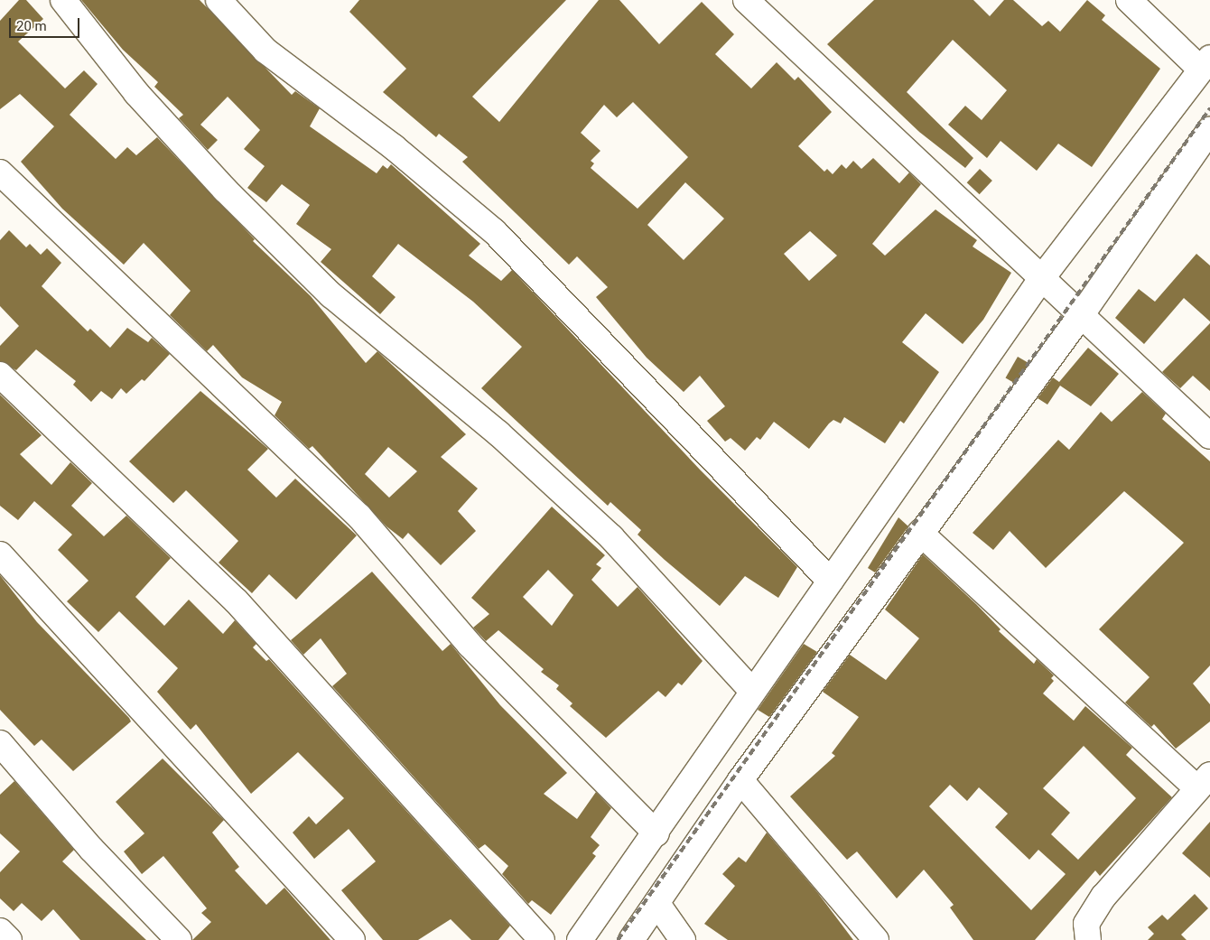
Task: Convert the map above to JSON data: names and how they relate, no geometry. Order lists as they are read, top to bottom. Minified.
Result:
{"scale_bar":"20 m"}
